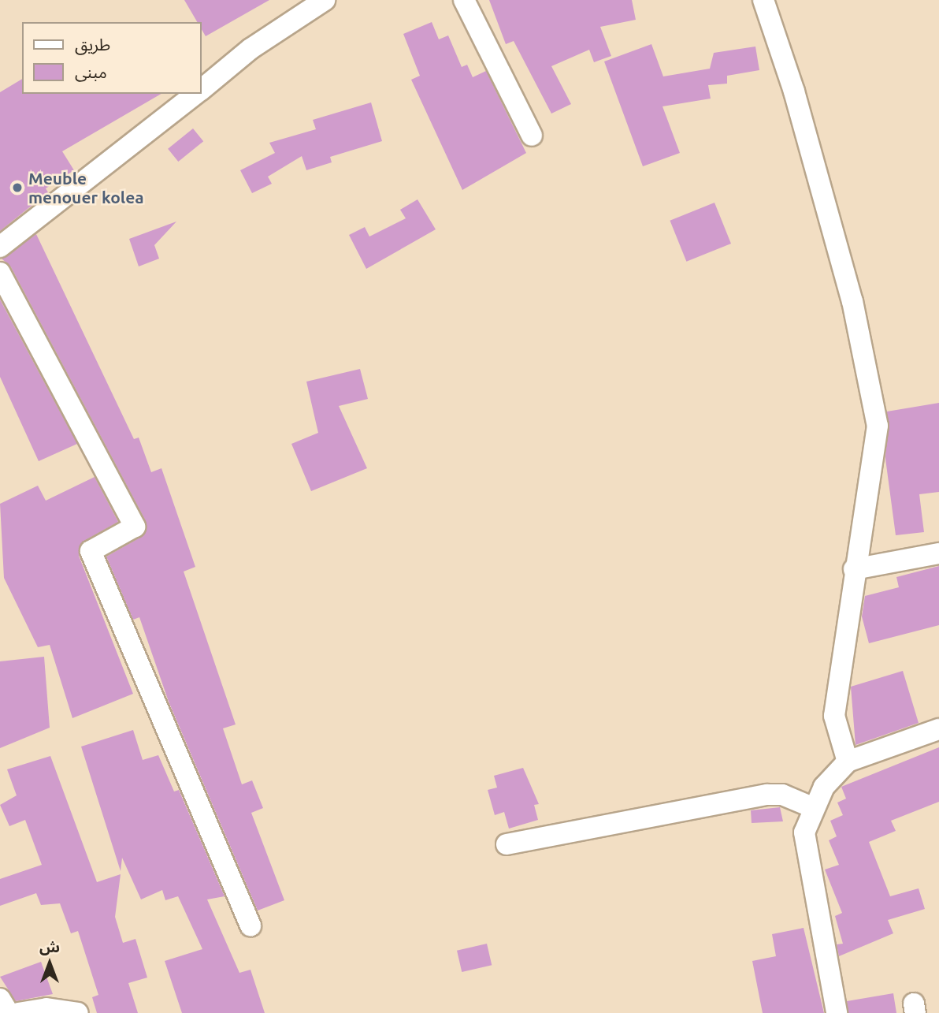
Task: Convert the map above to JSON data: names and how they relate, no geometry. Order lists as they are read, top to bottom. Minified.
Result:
{"places":["Meuble menouer kolea"],"legend":["طريق","مبنى"],"north":"top"}
